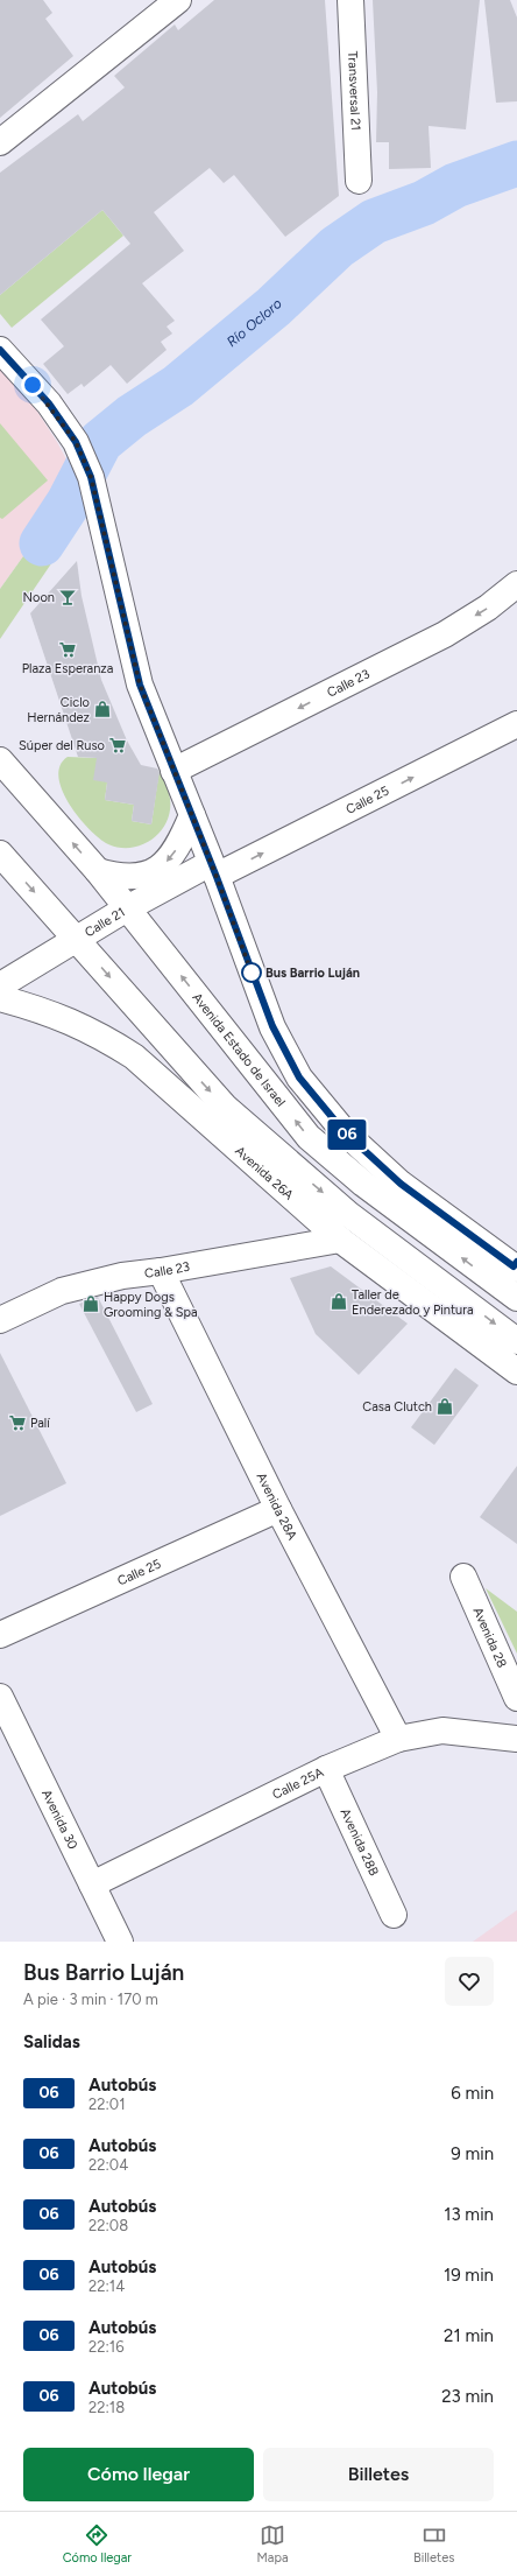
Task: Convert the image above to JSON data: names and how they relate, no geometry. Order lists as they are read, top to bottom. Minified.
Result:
{"streets":{"street":["Transversal 21","Calle 23","Calle 25","Calle 21","Avenida Estado de Israel","Avenida 26A","Avenida 28A","Avenida 28","Calle 25A","Avenida 30","Avenida 28B"]},"crossings":[["Calle 23","Avenida 26A"],["Calle 23","Avenida 28A"],["Calle 25","Calle 21"],["Calle 25","Avenida 28A"],["Calle 21","Avenida Estado de Israel"],["Avenida 28A","Calle 25A"],["Calle 25A","Avenida 30"],["Calle 25A","Avenida 28B"]],"one_way":["Calle 23","Calle 25"],"water":["Río Ocloro"],"places":{"bar":["Noon"],"supermarket":["Plaza Esperanza","Súper del Ruso","Palí"],"shop":["Ciclo Hernández","Taller de Enderezado y Pintura","Happy Dogs Grooming & Spa","Casa Clutch"],"other":["Bus Barrio Luján"]},"lines":["bus line 06"],"page":{"on_map":"06","heading":[["Bus Barrio Luján","A pie · 3 min · 170 m"],"Salidas"],"list":[{"mark":"06","name":"Autobús","note":"22:01","value":"6 min"},{"mark":"06","name":"Autobús","note":"22:04","value":"9 min"},{"mark":"06","name":"Autobús","note":"22:08","value":"13 min"},{"mark":"06","name":"Autobús","note":"22:14","value":"19 min"},{"mark":"06","name":"Autobús","note":"22:16","value":"21 min"},{"mark":"06","name":"Autobús","note":"22:18","value":"23 min"}],"buttons":["Cómo llegar","Billetes"],"tabs":["Cómo llegar","Mapa","Billetes"]}}
